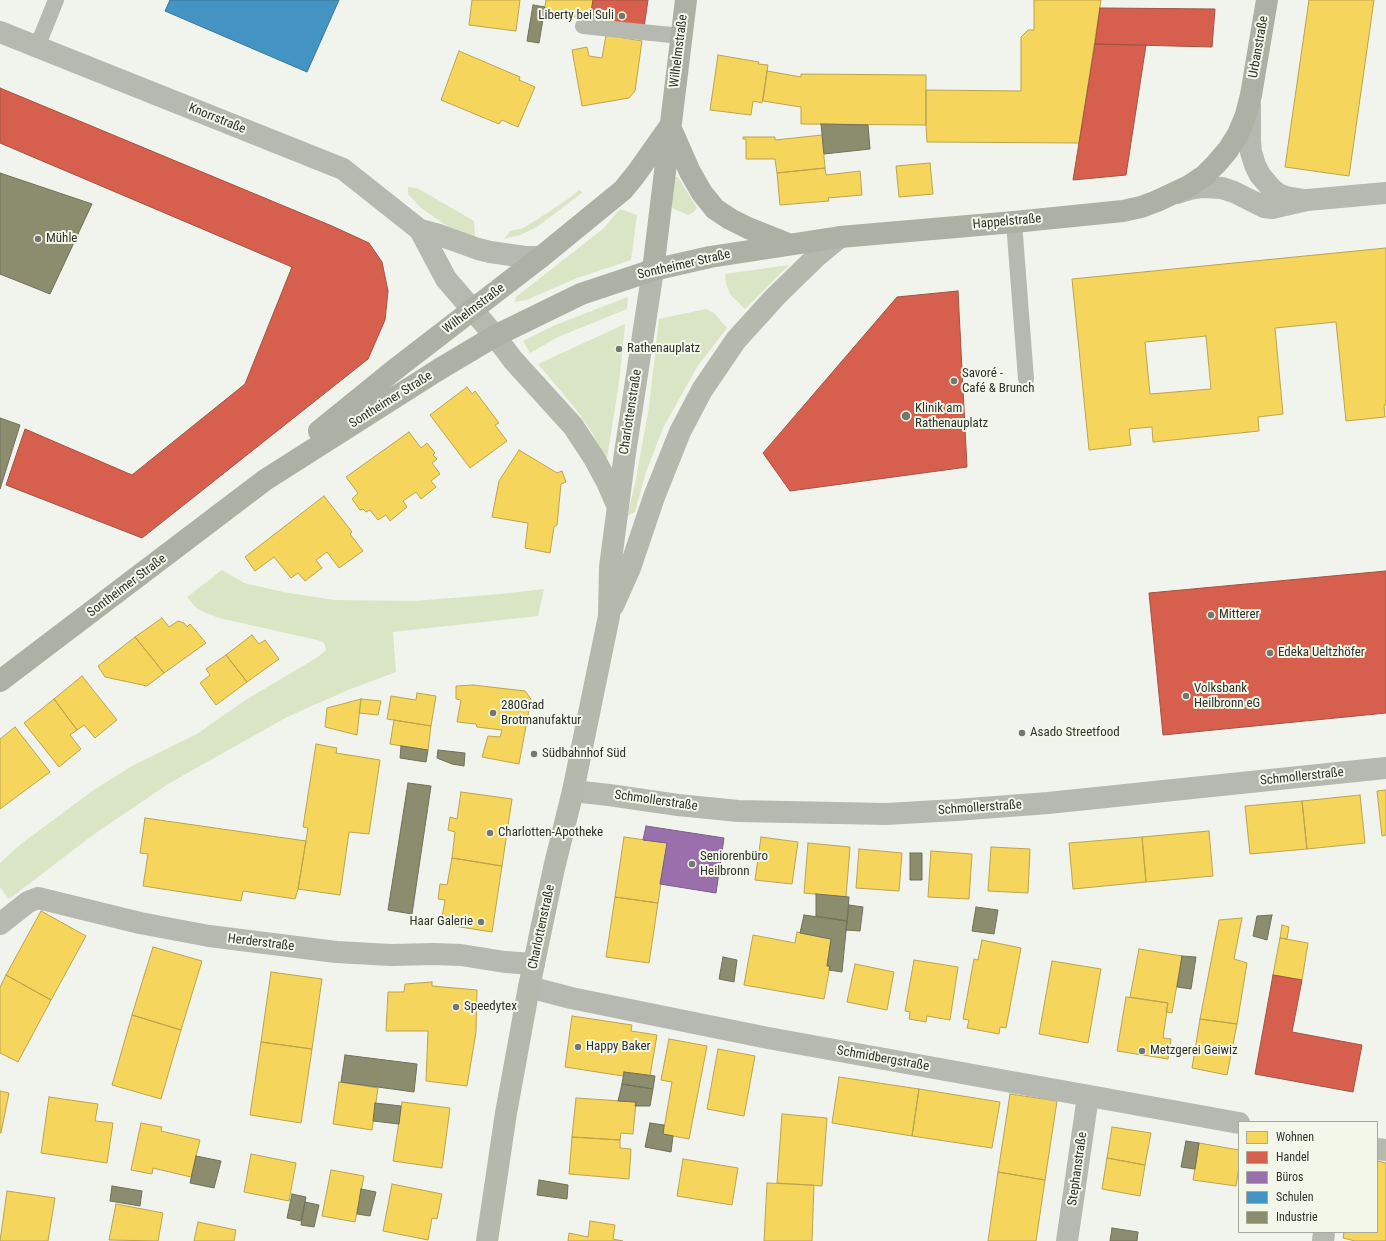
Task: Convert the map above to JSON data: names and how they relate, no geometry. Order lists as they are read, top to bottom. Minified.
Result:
{"streets":{"main road":["Urbanstraße","Wilhelmstraße","Happelstraße","Sontheimer Straße","Charlottenstraße"],"street":["Knorrstraße","Schmollerstraße","Herderstraße","Schmidbergstraße","Stephanstraße"]},"crossings":[["Urbanstraße","Happelstraße"],["Wilhelmstraße","Knorrstraße"],["Wilhelmstraße","Sontheimer Straße"],["Wilhelmstraße","Charlottenstraße"],["Knorrstraße","Sontheimer Straße"],["Happelstraße","Sontheimer Straße"],["Happelstraße","Charlottenstraße"],["Sontheimer Straße","Charlottenstraße"],["Charlottenstraße","Schmollerstraße"],["Charlottenstraße","Herderstraße"],["Charlottenstraße","Schmidbergstraße"],["Schmidbergstraße","Stephanstraße"]],"places":["Liberty bei Suli","Mühle","Rathenauplatz","Savoré - Café & Brunch","Klinik am Rathenauplatz","Mitterer","Edeka Ueltzhöfer","Volksbank Heilbronn eG","280Grad Brotmanufaktur","Asado Streetfood","Südbahnhof Süd","Charlotten-Apotheke","Seniorenbüro Heilbronn","Haar Galerie","Speedytex","Happy Baker","Metzgerei Geiwiz"],"legend":["Wohnen","Handel","Büros","Schulen","Industrie"]}
